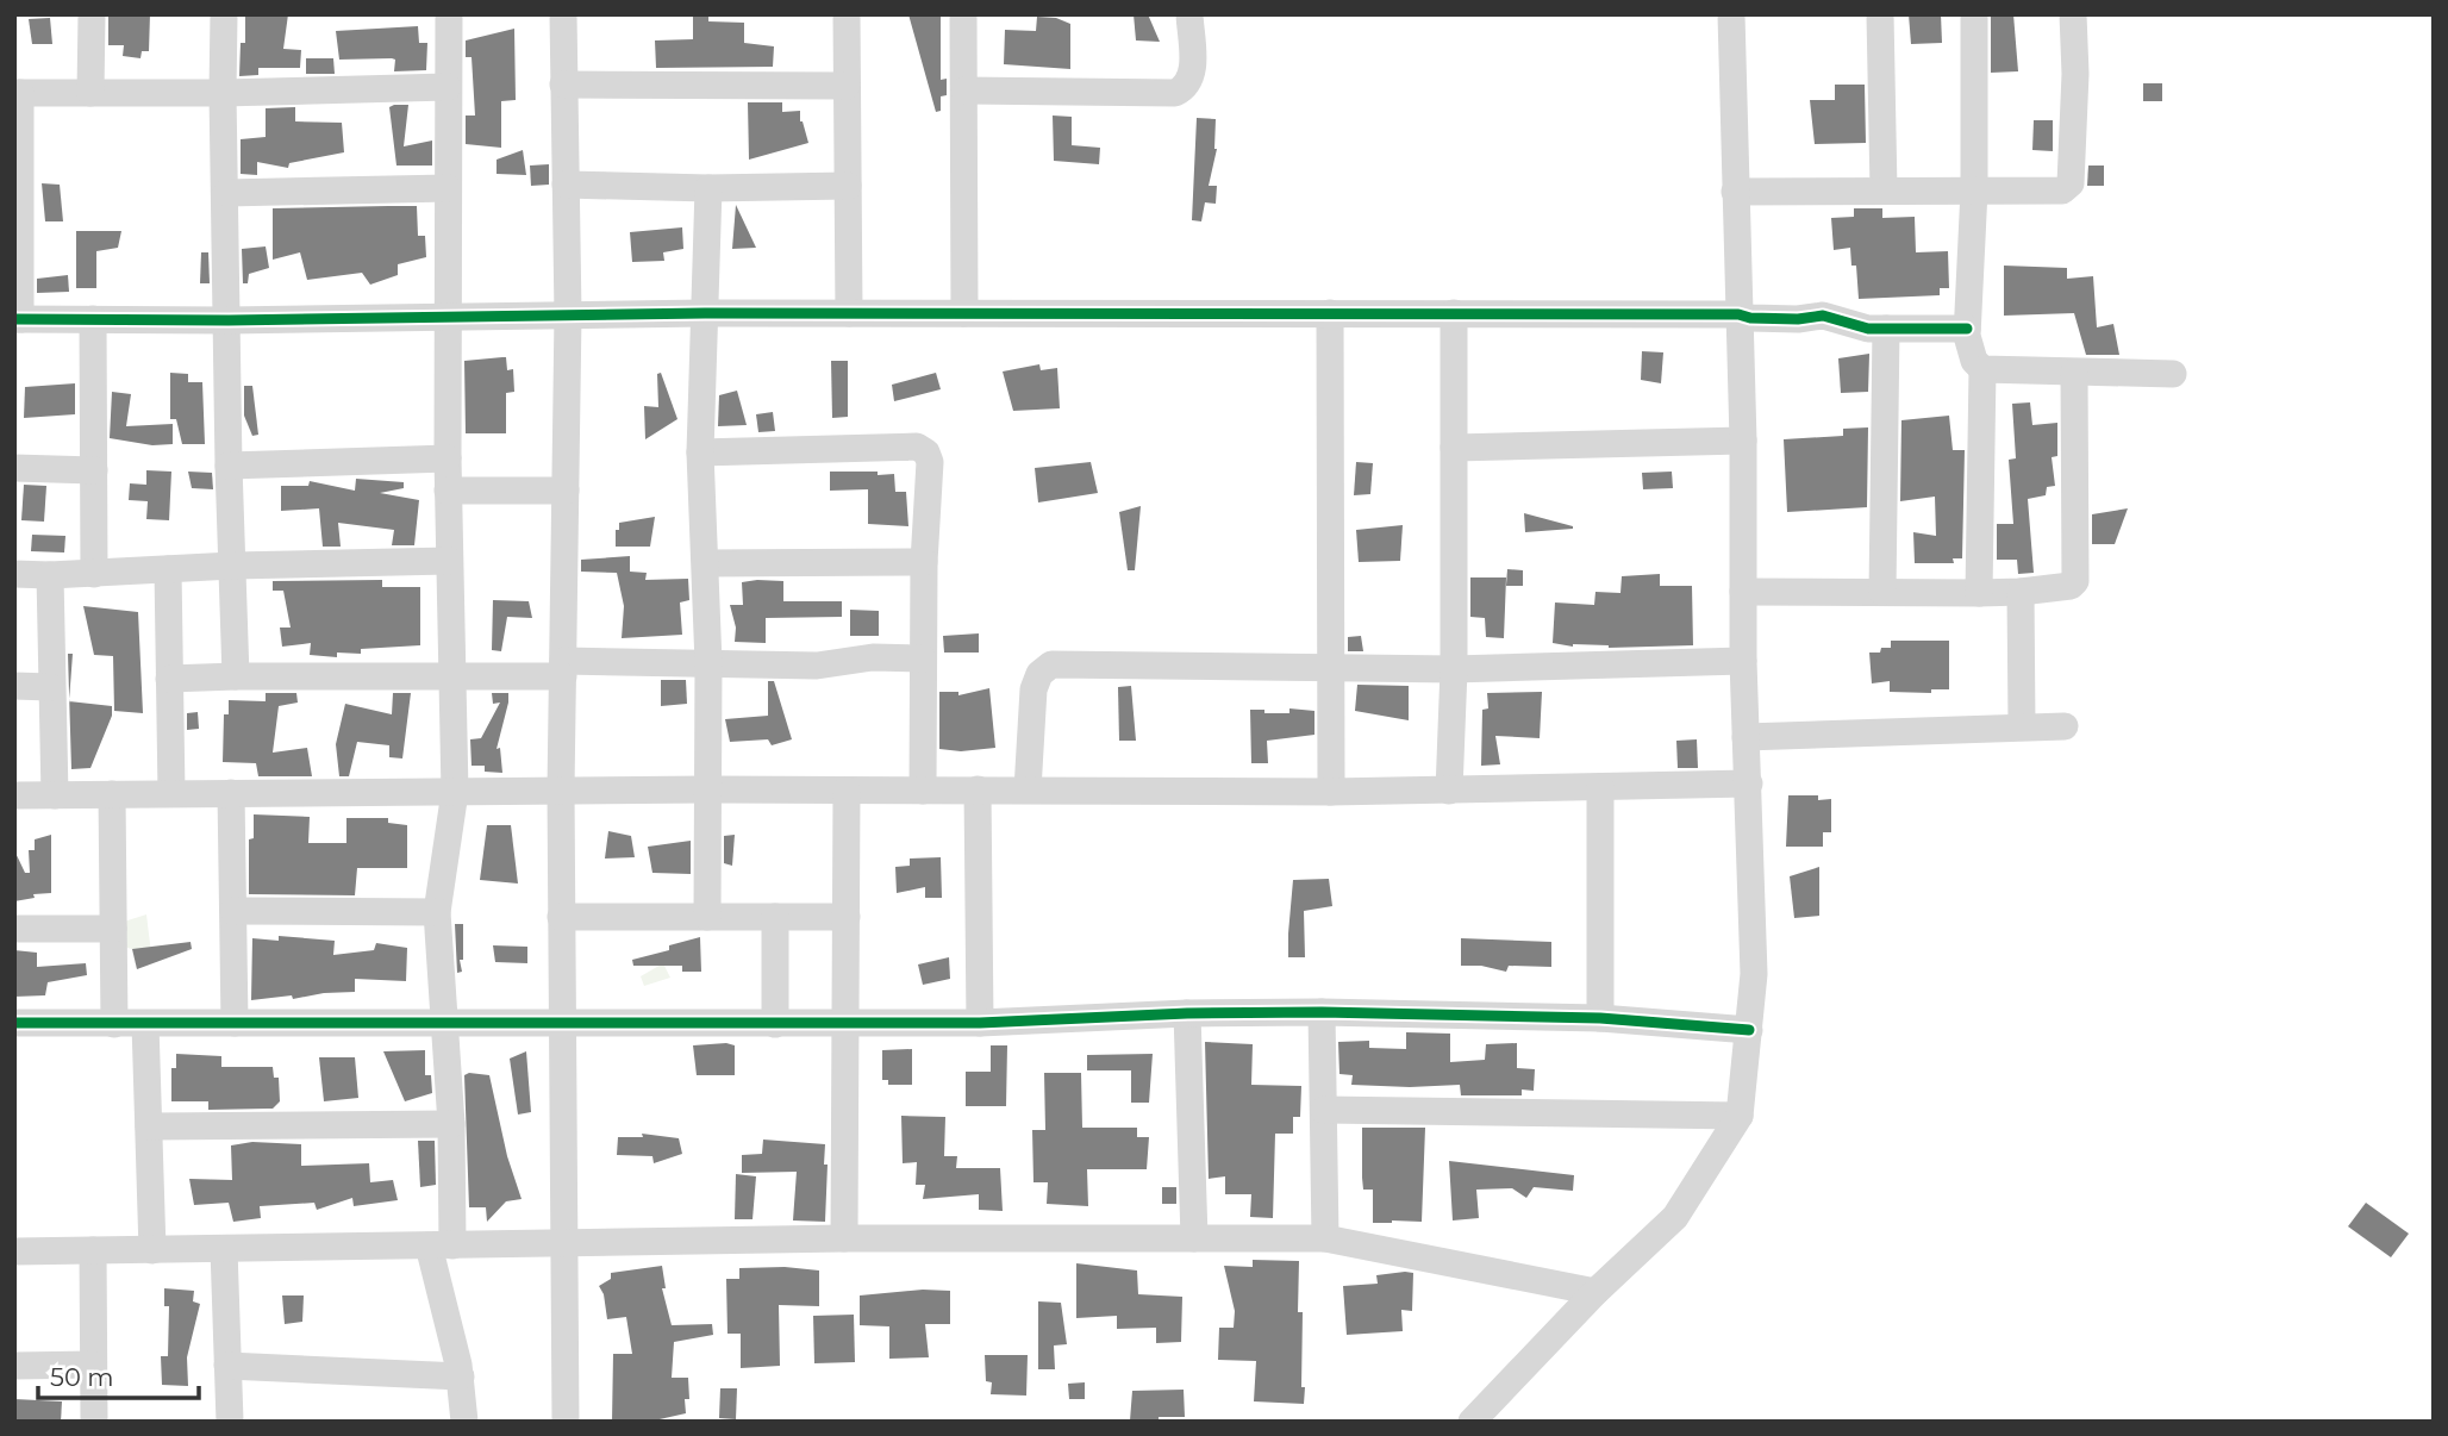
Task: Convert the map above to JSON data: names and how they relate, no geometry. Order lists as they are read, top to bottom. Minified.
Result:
{"scale_bar":"50 m"}
